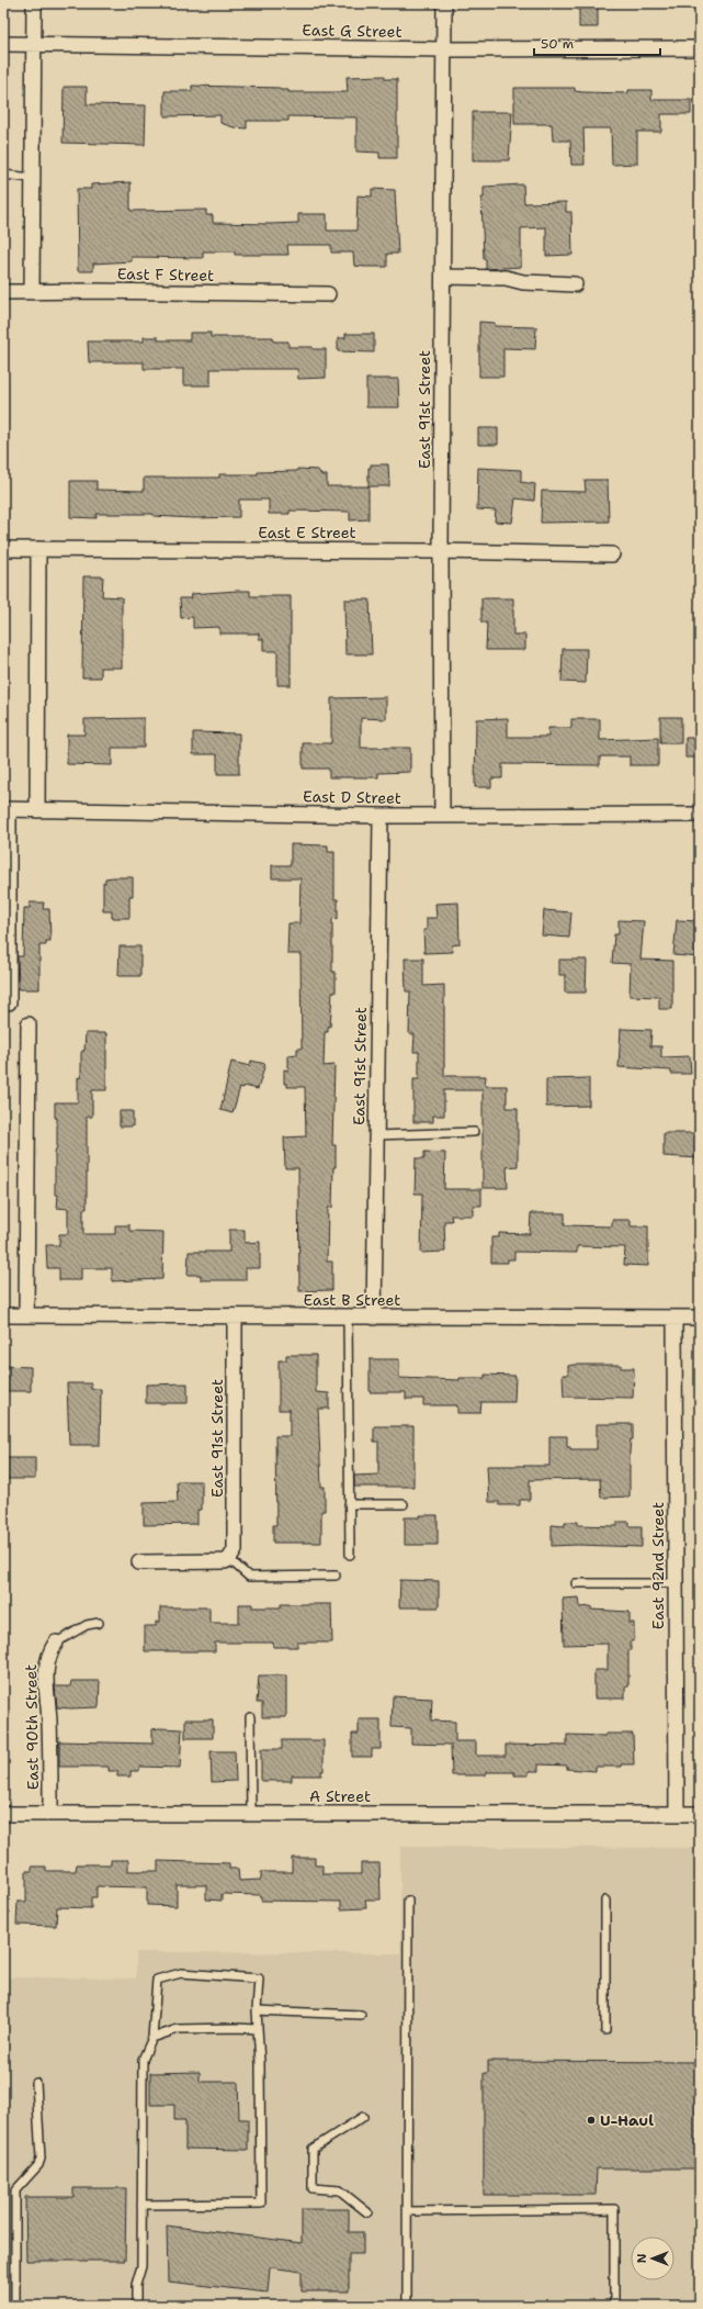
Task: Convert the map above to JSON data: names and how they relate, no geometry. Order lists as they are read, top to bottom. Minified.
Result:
{"streets":{"street":["East G Street","East F Street","East 91st Street","East E Street","East D Street","East B Street","East 92nd Street","East 90th Street","A Street"]},"crossings":[["East G Street","East 91st Street"],["East 91st Street","East E Street"],["East 91st Street","East D Street"],["East 91st Street","East B Street"],["East B Street","East 92nd Street"],["East 92nd Street","A Street"],["East 90th Street","A Street"]],"places":["U-Haul"],"scale_bar":"50 m","north":"left"}
